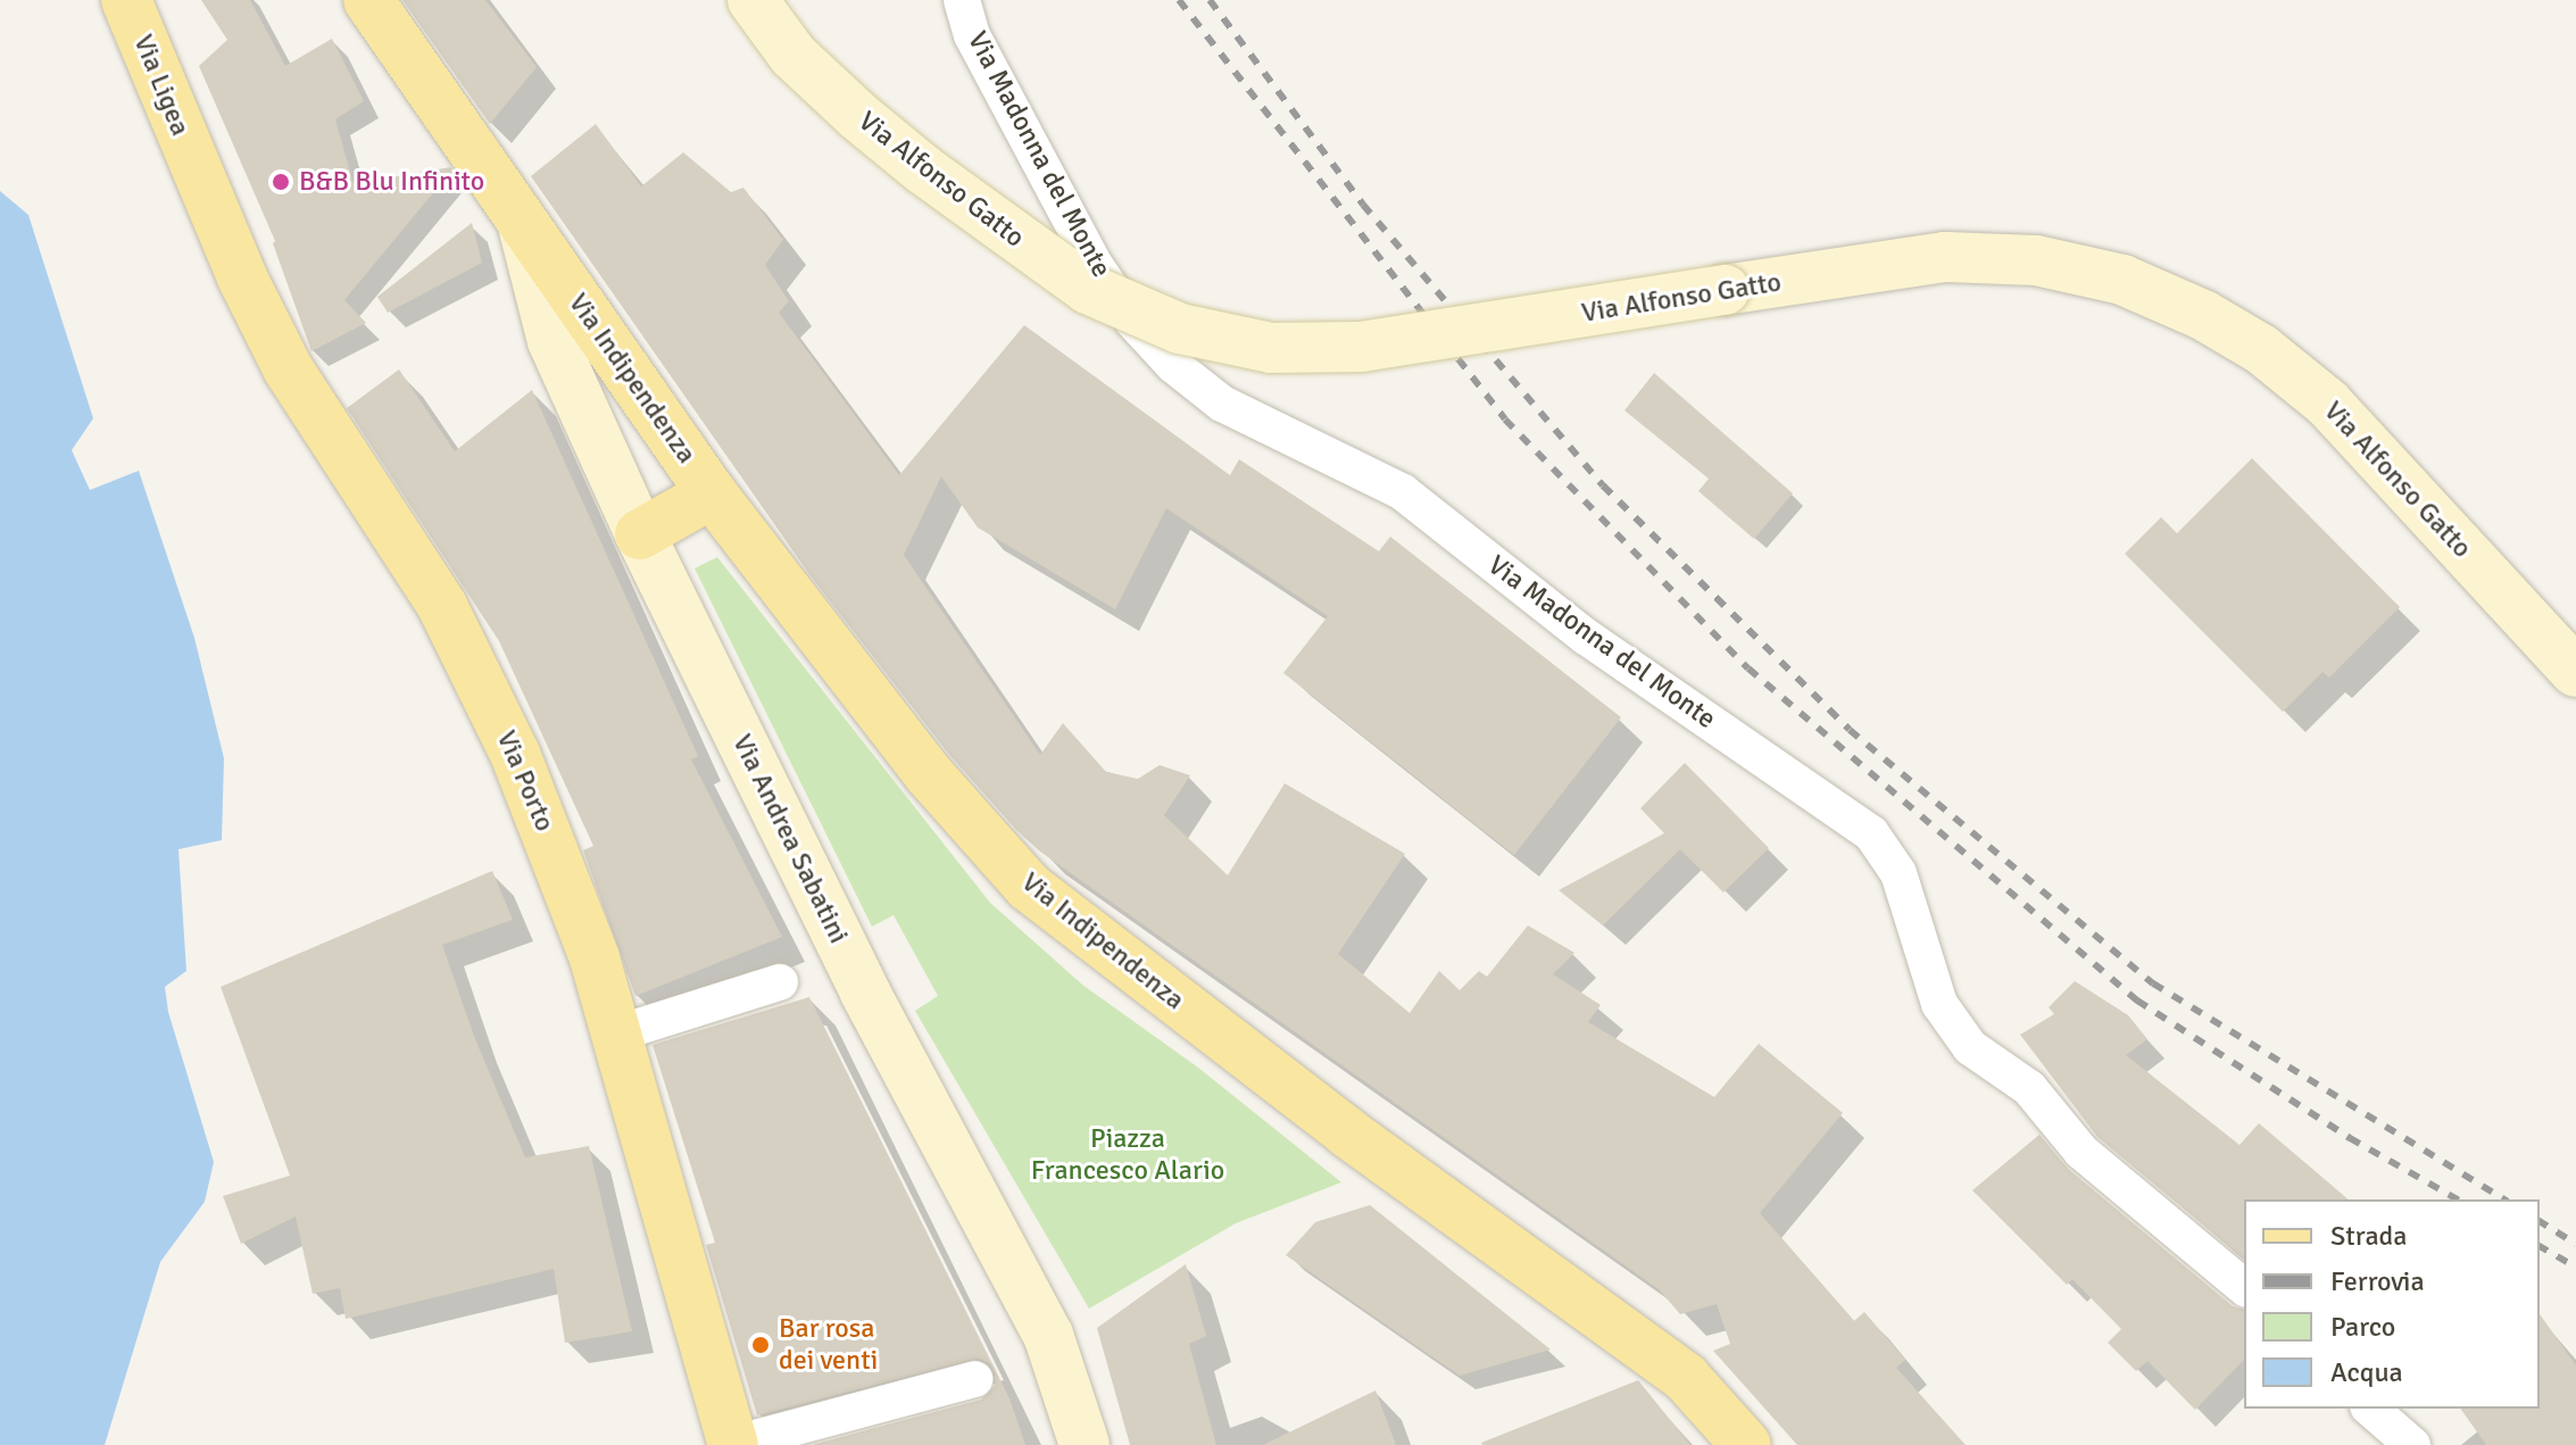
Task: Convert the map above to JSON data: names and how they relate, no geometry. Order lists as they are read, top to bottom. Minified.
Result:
{"streets":{"main road":["Via Ligea","Via Alfonso Gatto","Via Indipendenza","Via Porto","Via Andrea Sabatini"],"street":["Via Madonna del Monte"]},"crossings":[["Via Ligea","Via Porto"],["Via Indipendenza","Via Andrea Sabatini"]],"parks":["Piazza Francesco Alario"],"places":["B&B Blu Infinito","Bar rosa dei venti"],"legend":["Strada","Ferrovia","Parco","Acqua"]}
